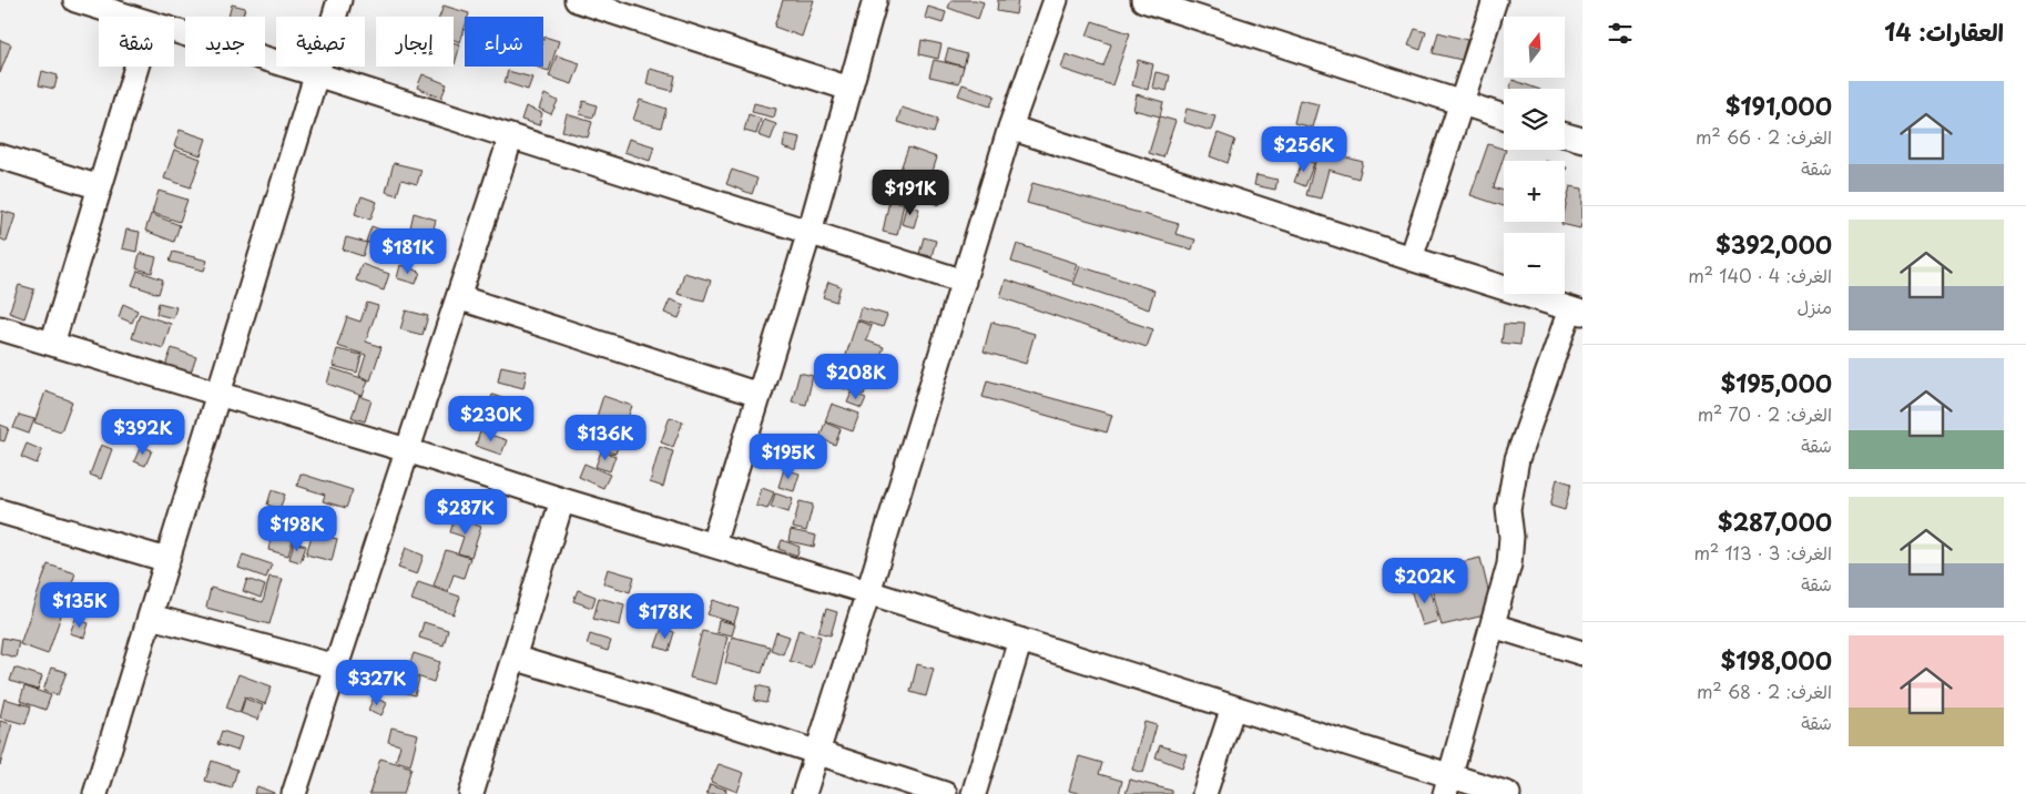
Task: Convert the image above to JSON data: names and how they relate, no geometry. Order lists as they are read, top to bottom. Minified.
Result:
{"north":"top","page":{"heading":"العقارات: 14","map_buttons":["+","−"],"chip":["شراء","إيجار","تصفية","جديد","شقة"],"list":[{"name":"$191,000","note":"الغرف: 2 · 66 m² · شقة"},{"name":"$392,000","note":"الغرف: 4 · 140 m² · منزل"},{"name":"$195,000","note":"الغرف: 2 · 70 m² · شقة"},{"name":"$287,000","note":"الغرف: 3 · 113 m² · شقة"},{"name":"$198,000","note":"الغرف: 2 · 68 m² · شقة"}],"price":["$256K","$191K","$181K","$208K","$230K","$392K","$136K","$195K","$287K","$198K","$202K","$135K","$178K","$327K"]}}
